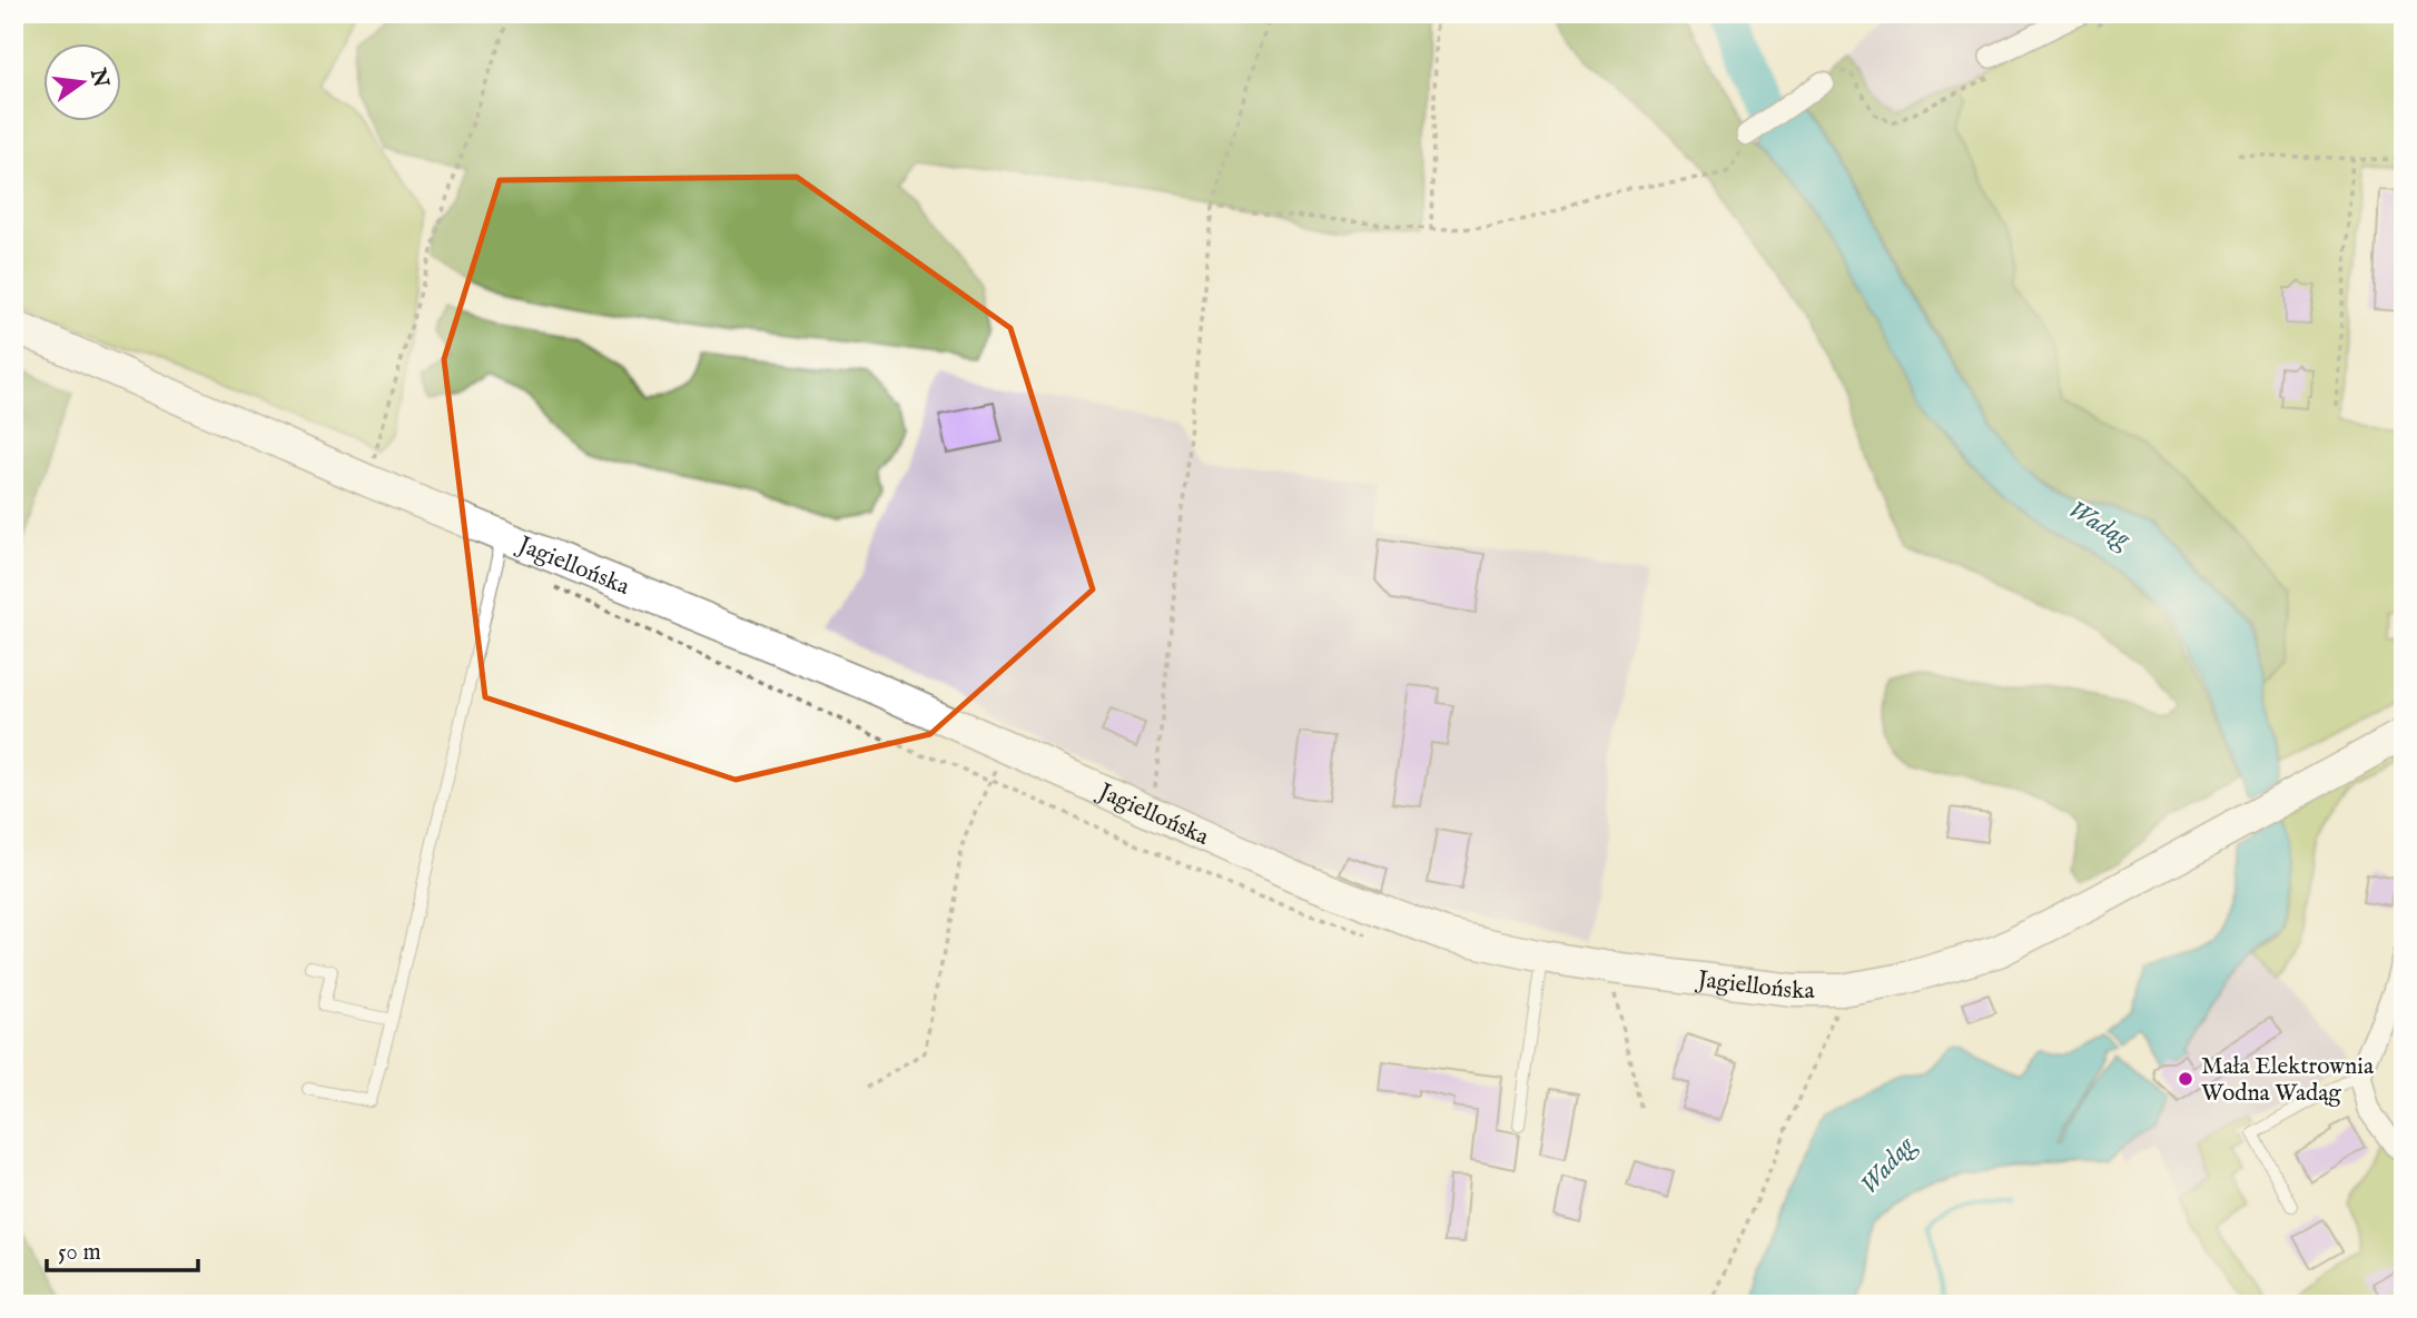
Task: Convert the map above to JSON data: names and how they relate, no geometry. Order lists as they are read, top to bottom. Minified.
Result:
{"streets":{"street":["Jagiellońska"]},"water":["Wadąg"],"places":["Mała Elektrownia Wodna Wadąg"],"scale_bar":"50 m","north":"right"}
